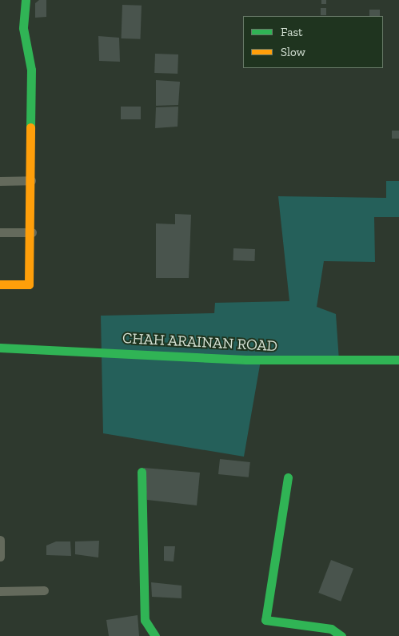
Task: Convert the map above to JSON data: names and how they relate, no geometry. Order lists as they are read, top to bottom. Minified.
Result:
{"streets":{"street":["CHAH ARAINAN ROAD"]},"legend":["Fast","Slow"]}
